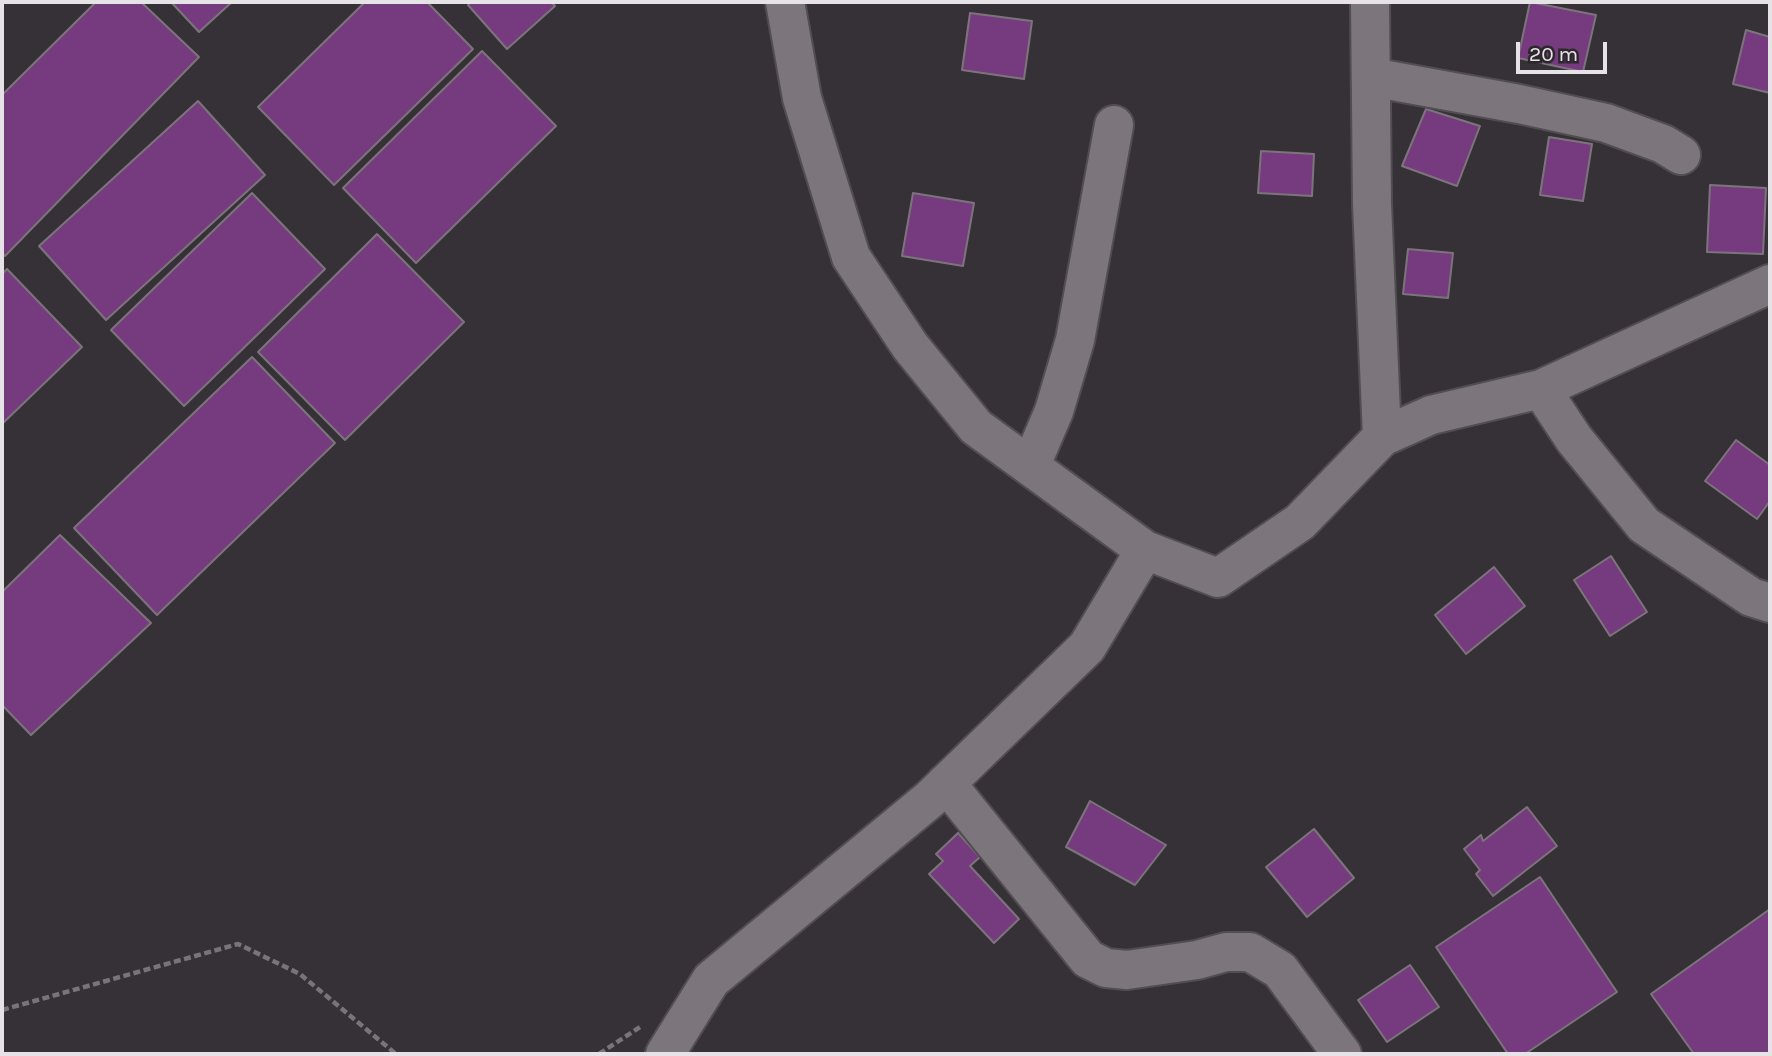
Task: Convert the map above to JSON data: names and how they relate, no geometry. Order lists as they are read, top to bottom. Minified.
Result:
{"scale_bar":"20 m"}
